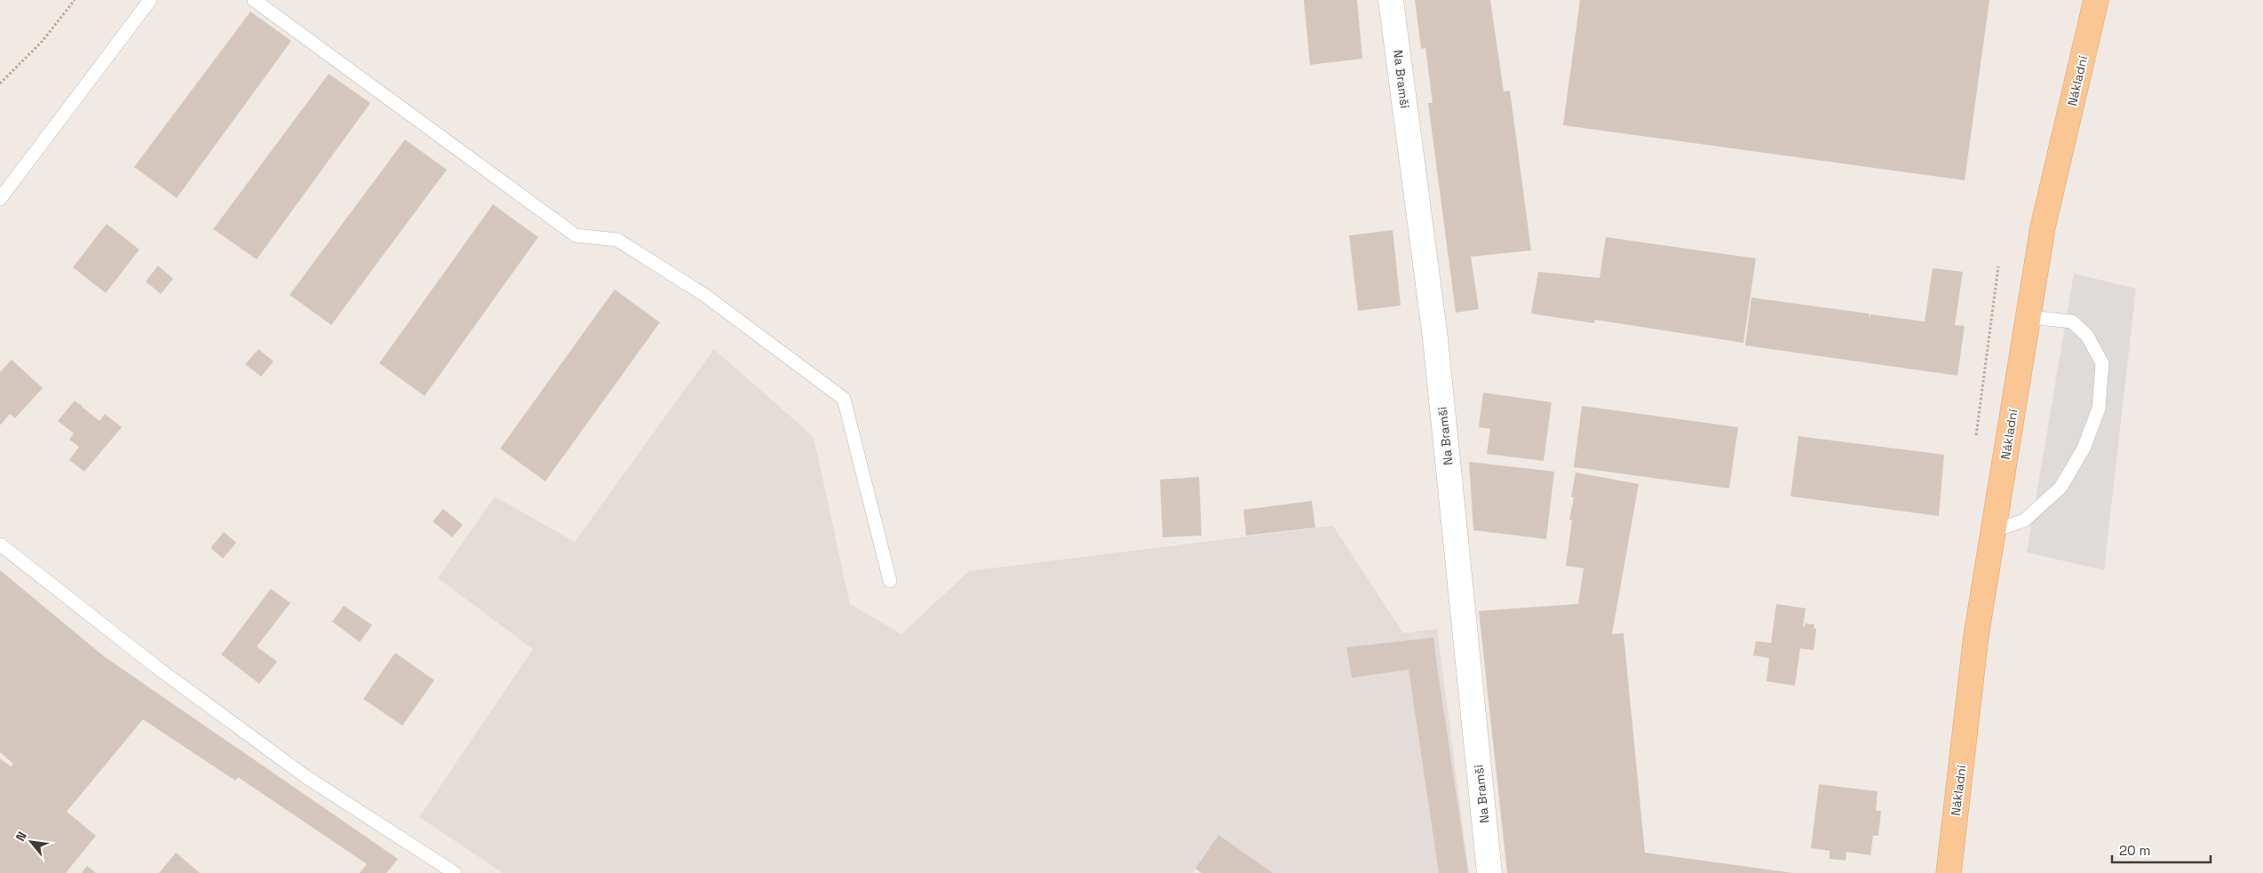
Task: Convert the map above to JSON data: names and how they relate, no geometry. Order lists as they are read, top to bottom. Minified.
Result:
{"streets":{"main road":["Nákladní"],"street":["Na Bramši"]},"scale_bar":"20 m","north":"top left"}
